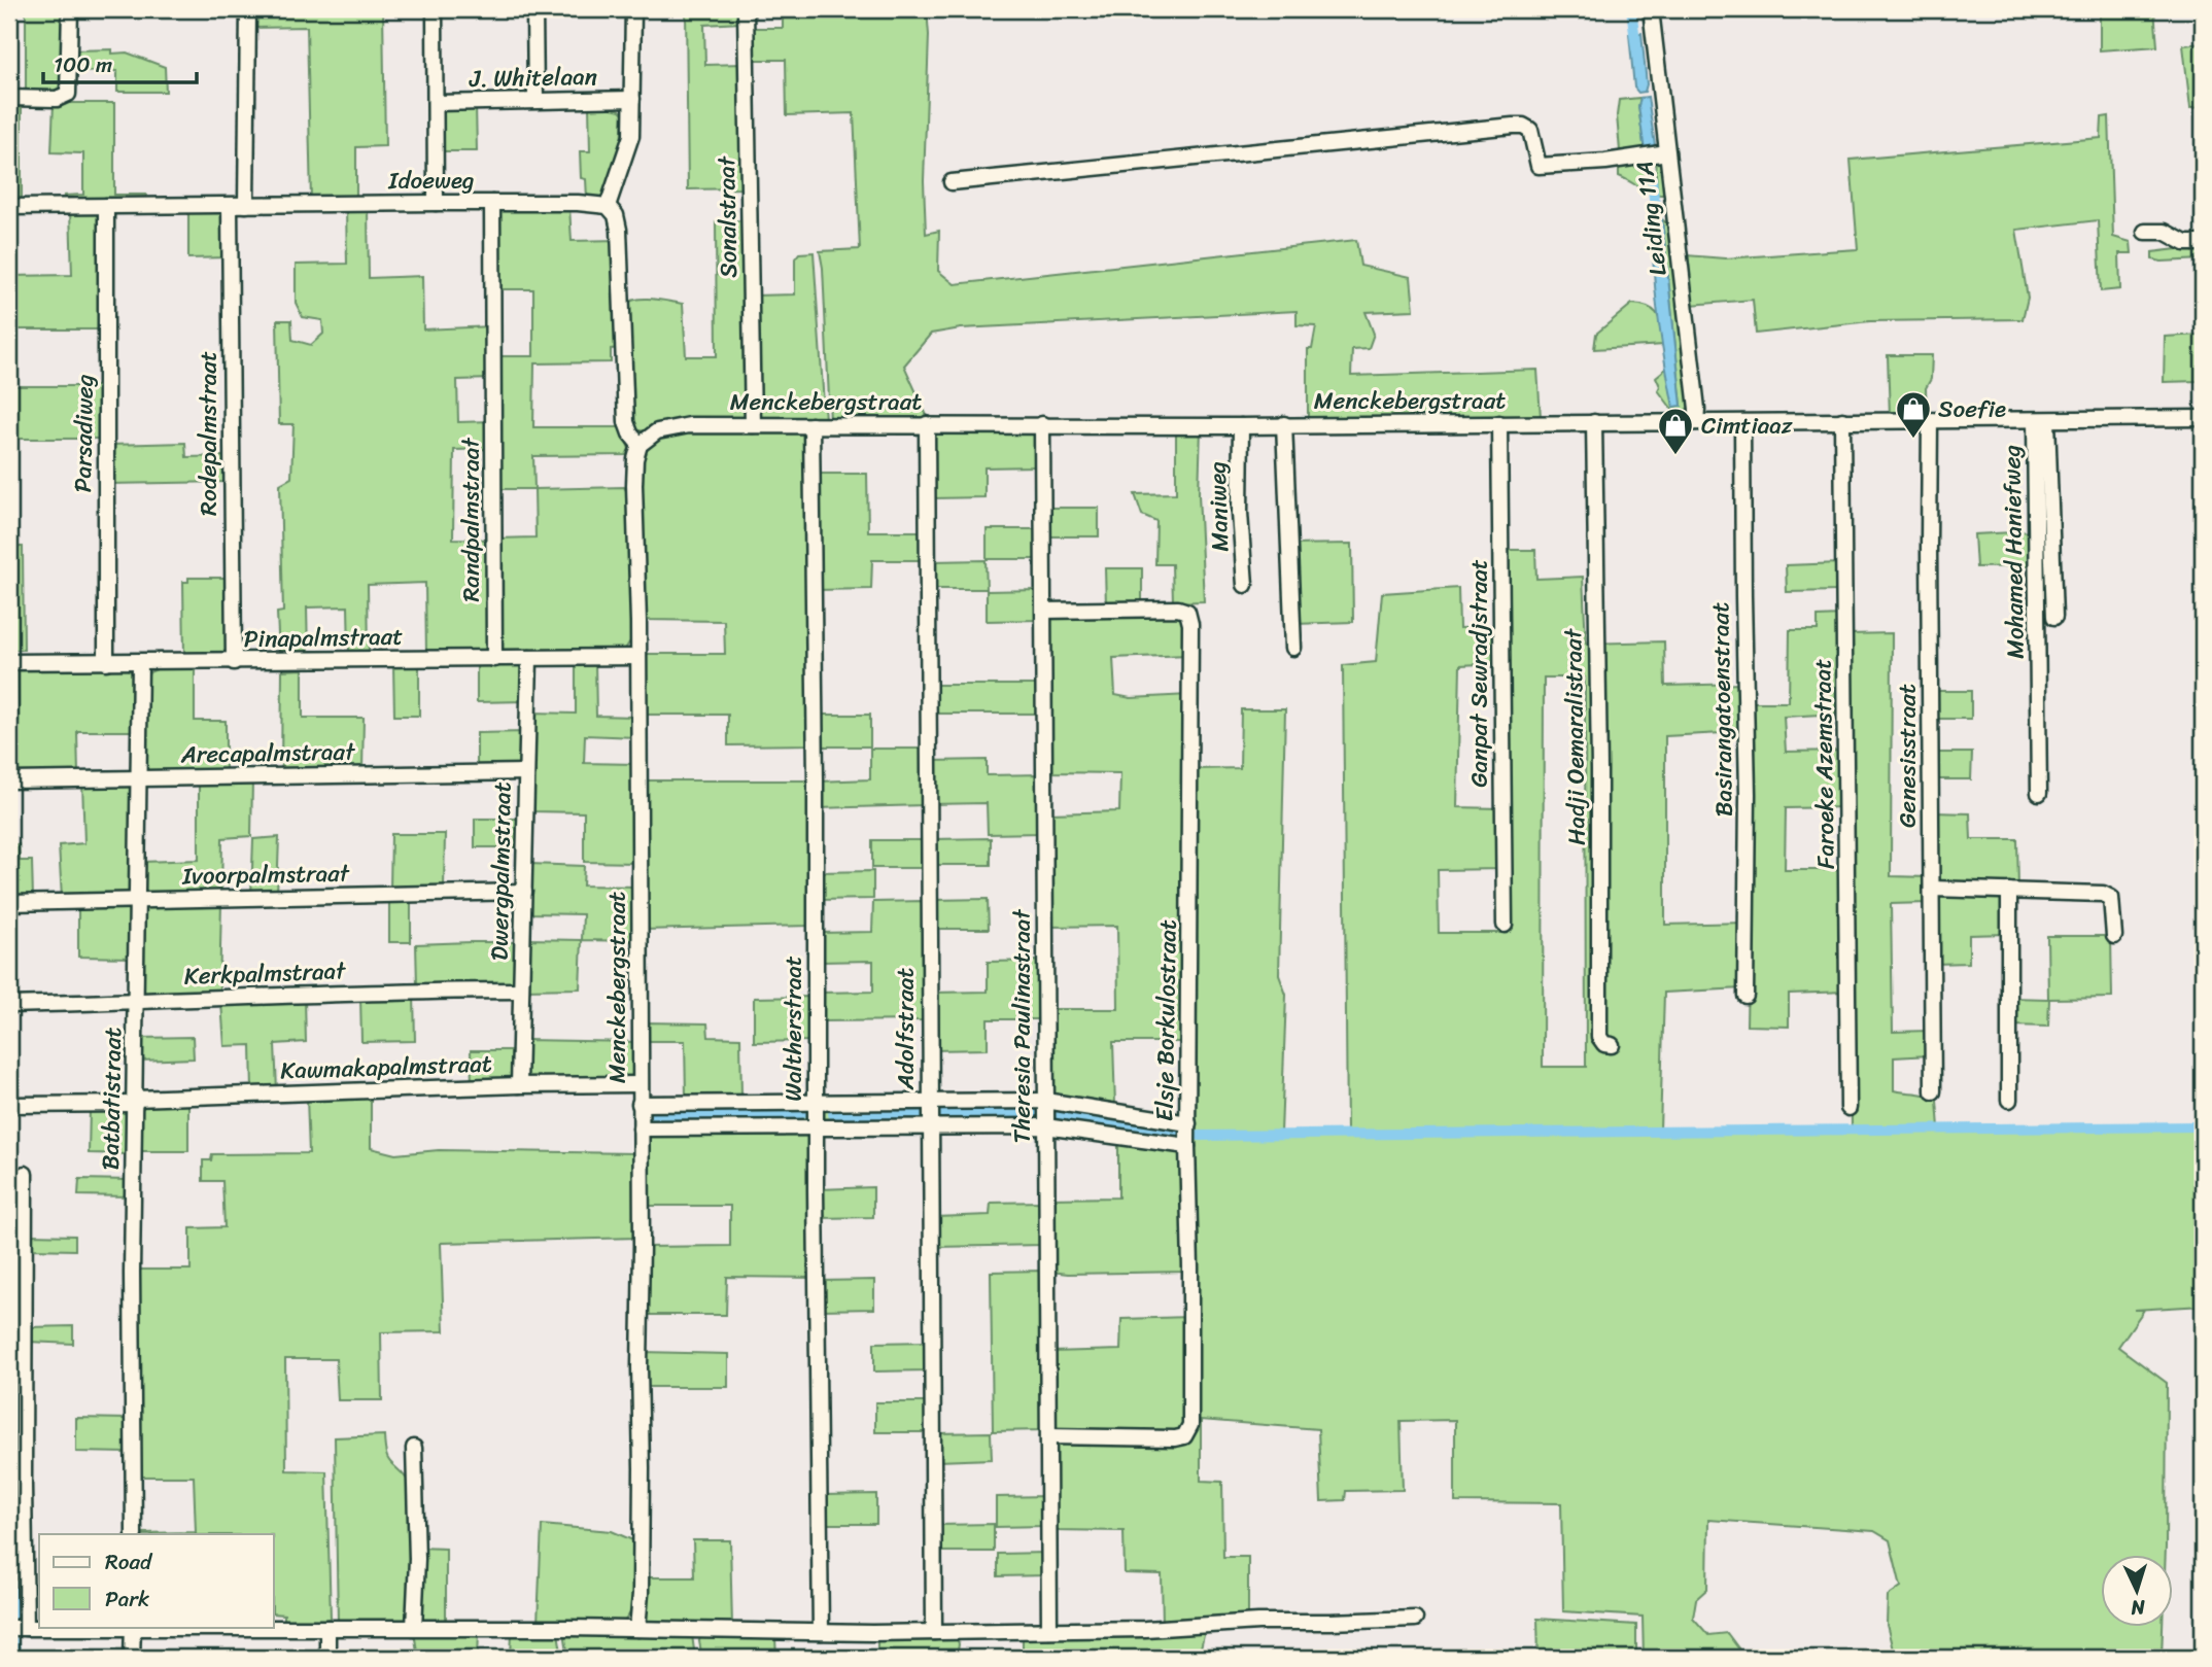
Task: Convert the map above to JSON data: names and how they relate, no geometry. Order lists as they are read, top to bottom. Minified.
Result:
{"streets":{"street":["J. Whitelaan","Idoeweg","Sonalstraat","Leiding 11A","Menckebergstraat","Parsadiweg","Rodepalmstraat","Maniweg","Randpalmstraat","Mohamed Haniefweg","Pinapalmstraat","Ganpat Sewradjstraat","Basirangatoenstraat","Hadji Oemaralistraat","Arecapalmstraat","Genesisstraat","Faroeke Azemstraat","Dwergpalmstraat","Ivoorpalmstraat","Kerkpalmstraat","Elsje Borkulostraat","Theresia Paulinastraat","Waltherstraat","Adolfstraat","Kawmakapalmstraat","Batbatistraat"]},"crossings":[["Idoeweg","Parsadiweg"],["Idoeweg","Rodepalmstraat"],["Idoeweg","Randpalmstraat"],["Sonalstraat","Menckebergstraat"],["Leiding 11A","Menckebergstraat"],["Menckebergstraat","Maniweg"],["Menckebergstraat","Mohamed Haniefweg"],["Menckebergstraat","Pinapalmstraat"],["Menckebergstraat","Ganpat Sewradjstraat"],["Menckebergstraat","Basirangatoenstraat"],["Menckebergstraat","Hadji Oemaralistraat"],["Menckebergstraat","Genesisstraat"],["Menckebergstraat","Faroeke Azemstraat"],["Menckebergstraat","Theresia Paulinastraat"],["Menckebergstraat","Waltherstraat"],["Menckebergstraat","Adolfstraat"],["Menckebergstraat","Kawmakapalmstraat"],["Parsadiweg","Pinapalmstraat"],["Rodepalmstraat","Pinapalmstraat"],["Randpalmstraat","Pinapalmstraat"],["Pinapalmstraat","Dwergpalmstraat"],["Pinapalmstraat","Batbatistraat"],["Arecapalmstraat","Dwergpalmstraat"],["Arecapalmstraat","Batbatistraat"],["Dwergpalmstraat","Ivoorpalmstraat"],["Dwergpalmstraat","Kerkpalmstraat"],["Dwergpalmstraat","Kawmakapalmstraat"],["Ivoorpalmstraat","Batbatistraat"],["Kerkpalmstraat","Batbatistraat"],["Elsje Borkulostraat","Theresia Paulinastraat"],["Kawmakapalmstraat","Batbatistraat"]],"places":{"shop":["Soefie","Cimtiaaz"]},"legend":["Road","Park"],"scale_bar":"100 m","north":"bottom"}
